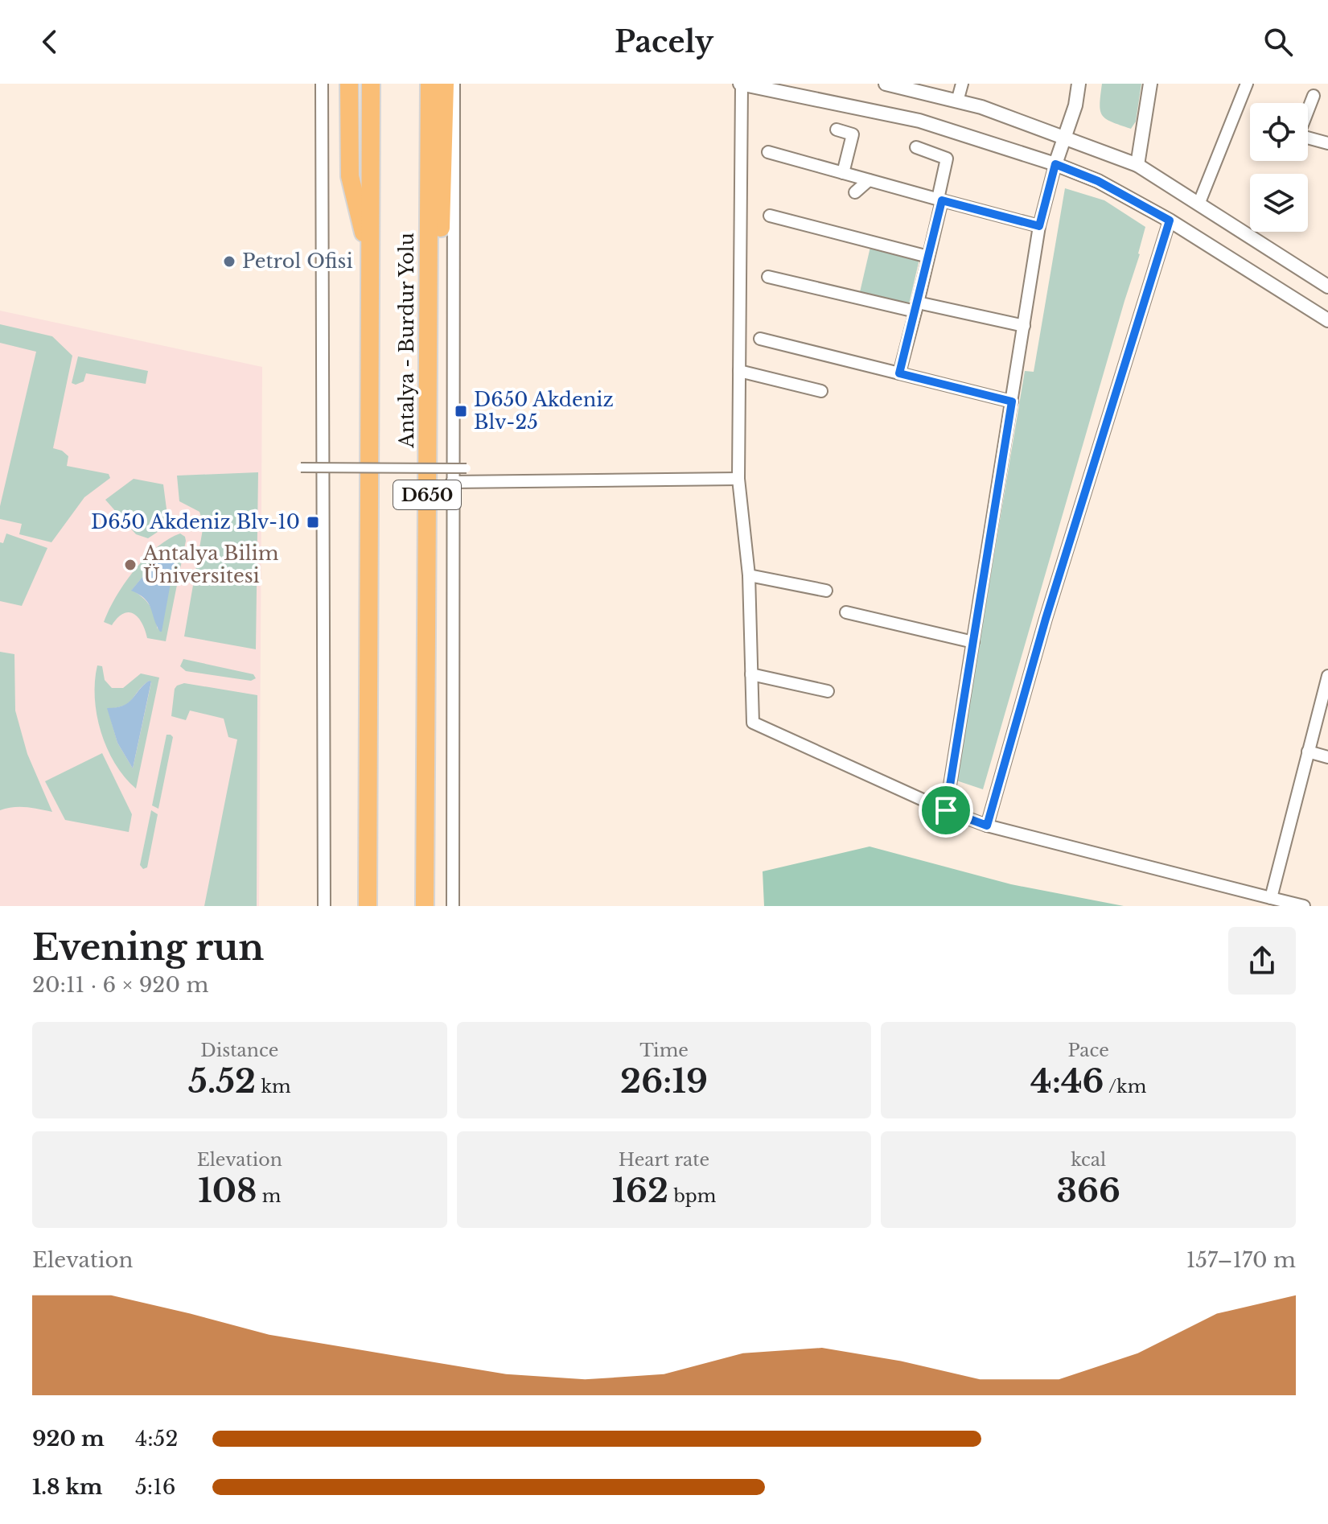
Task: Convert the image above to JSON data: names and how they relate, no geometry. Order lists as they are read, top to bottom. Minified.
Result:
{"streets":{"highway":["Antalya - Burdur Yolu","D650"]},"places":{"other":["Petrol Ofisi","Antalya Bilim Üniversitesi"],"transit":["D650 Akdeniz Blv-25","D650 Akdeniz Blv-10"]},"page":{"header":"Pacely","heading":["Evening run","20:11 · 6 × 920 m"],"stats":[["Distance","5.52 km"],["Time","26:19"],["Pace","4:46 /km"],["Elevation","108 m"],["Heart rate","162 bpm"],["kcal","366"]],"chart":["Elevation","157–170 m"],"list":[{"name":"920 m","note":"4:52"},{"name":"1.8 km","note":"5:16"}]}}
